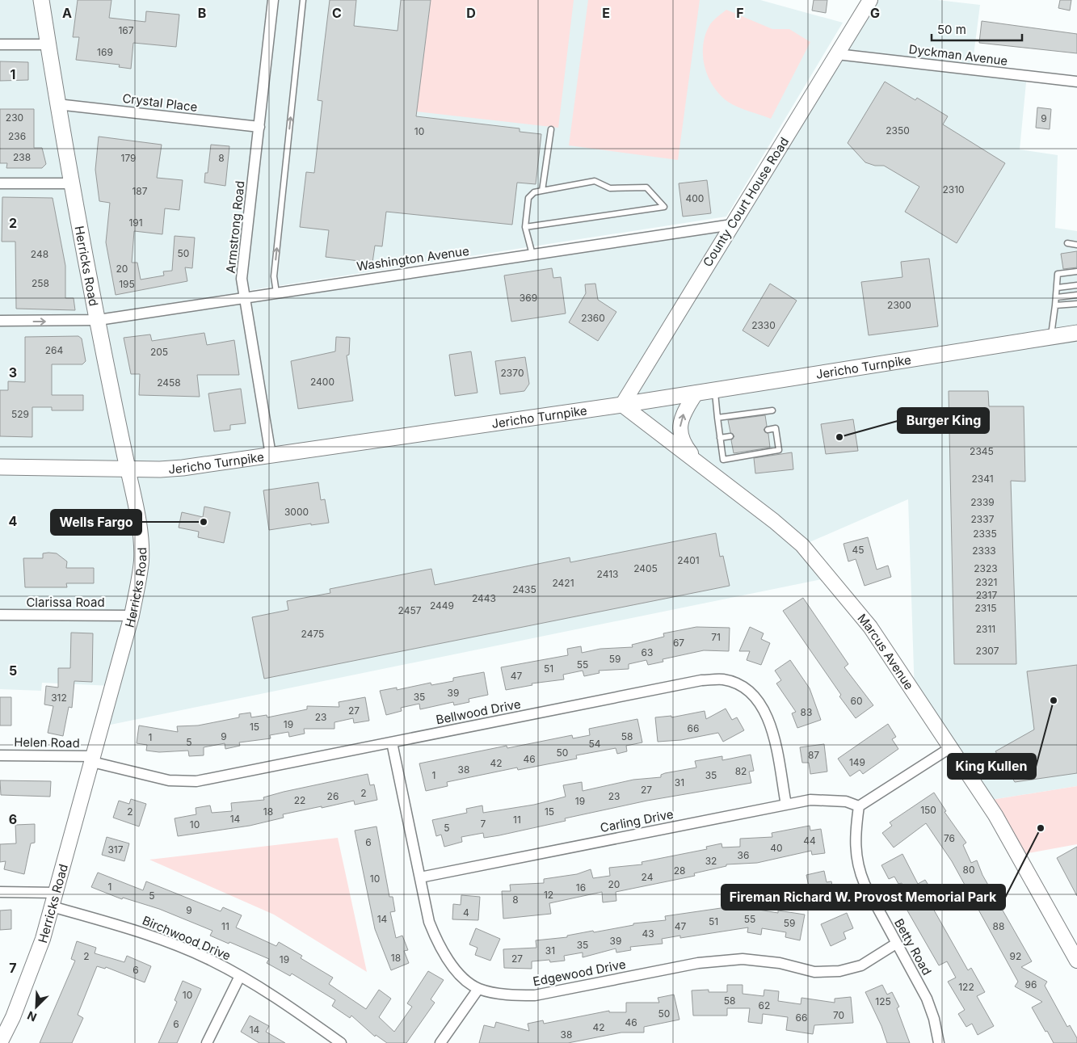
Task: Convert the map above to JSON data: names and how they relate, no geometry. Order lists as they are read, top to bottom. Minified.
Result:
{"streets":{"main road":["County Court House Road","Herricks Road","Jericho Turnpike","Marcus Avenue"],"street":["Dyckman Avenue","Crystal Place","Armstrong Road","Washington Avenue","Clarissa Road","Bellwood Drive","Helen Road","Carling Drive","Birchwood Drive","Betty Road","Edgewood Drive"]},"crossings":[["Dyckman Avenue","County Court House Road"],["Crystal Place","Armstrong Road"],["Crystal Place","Herricks Road"],["County Court House Road","Washington Avenue"],["County Court House Road","Jericho Turnpike"],["County Court House Road","Marcus Avenue"],["Armstrong Road","Washington Avenue"],["Armstrong Road","Jericho Turnpike"],["Washington Avenue","Herricks Road"],["Herricks Road","Jericho Turnpike"],["Herricks Road","Clarissa Road"],["Herricks Road","Bellwood Drive"],["Herricks Road","Helen Road"],["Herricks Road","Birchwood Drive"],["Jericho Turnpike","Marcus Avenue"],["Bellwood Drive","Helen Road"],["Bellwood Drive","Carling Drive"],["Bellwood Drive","Edgewood Drive"],["Carling Drive","Betty Road"],["Carling Drive","Edgewood Drive"],["Betty Road","Edgewood Drive"]],"places":["Burger King","Wells Fargo","King Kullen","Fireman Richard W. Provost Memorial Park"],"house_numbers":["167","169","230","9","2350","10","236","238","179","8","2310","187","400","191","50","248","20","258","195","369","2300","2360","2330","264","205","2370","2400","2458","529","2345","2341","2339","3000","2337","2335","45","2333","2401","2405","2323","2413","2321","2421","2435","2317","2443","2449","2315","2457","2311","2475","71","67","2307","63","59","55","51","47","39","35","312","60","27","83","23","19","15","66","9","58","1","5","54","50","87","46","149","42","38","82","1","35","31","27","2","26","23","22","19","150","2","18","15","14","11","7","10","5","76","44","6","40","317","36","32","80","28","24","10","20","1","16","12","5","8","9","4","14","55","51","59","11","47","88","43","39","35","31","2","92","18","27","19","6","96","122","10","58","125","62","50","70","66","46","6","42","14","38"],"scale_bar":"50 m","north":"bottom left","grid":{"columns":["A","B","C","D","E","F","G"],"rows":["1","2","3","4","5","6","7"]}}
